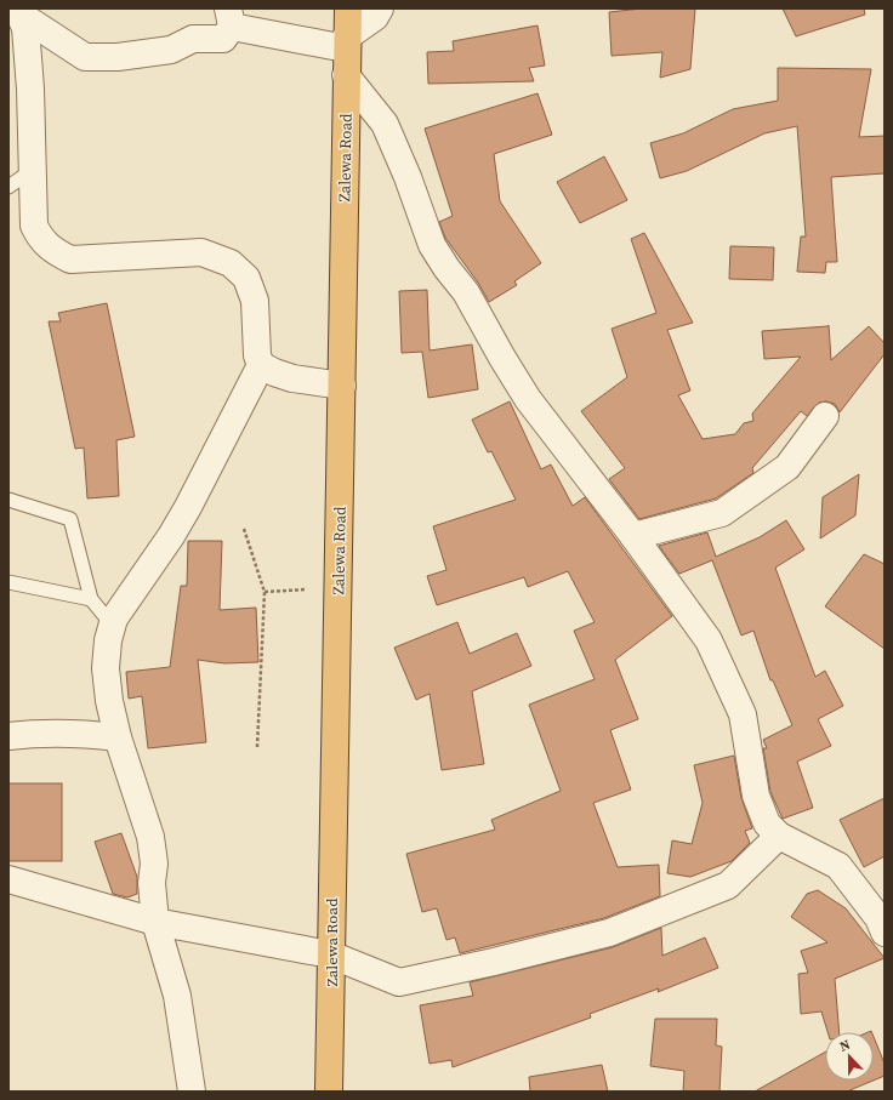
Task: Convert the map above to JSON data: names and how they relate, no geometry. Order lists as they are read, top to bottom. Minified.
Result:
{"streets":{"highway":["Zalewa Road"]},"north":"top"}
